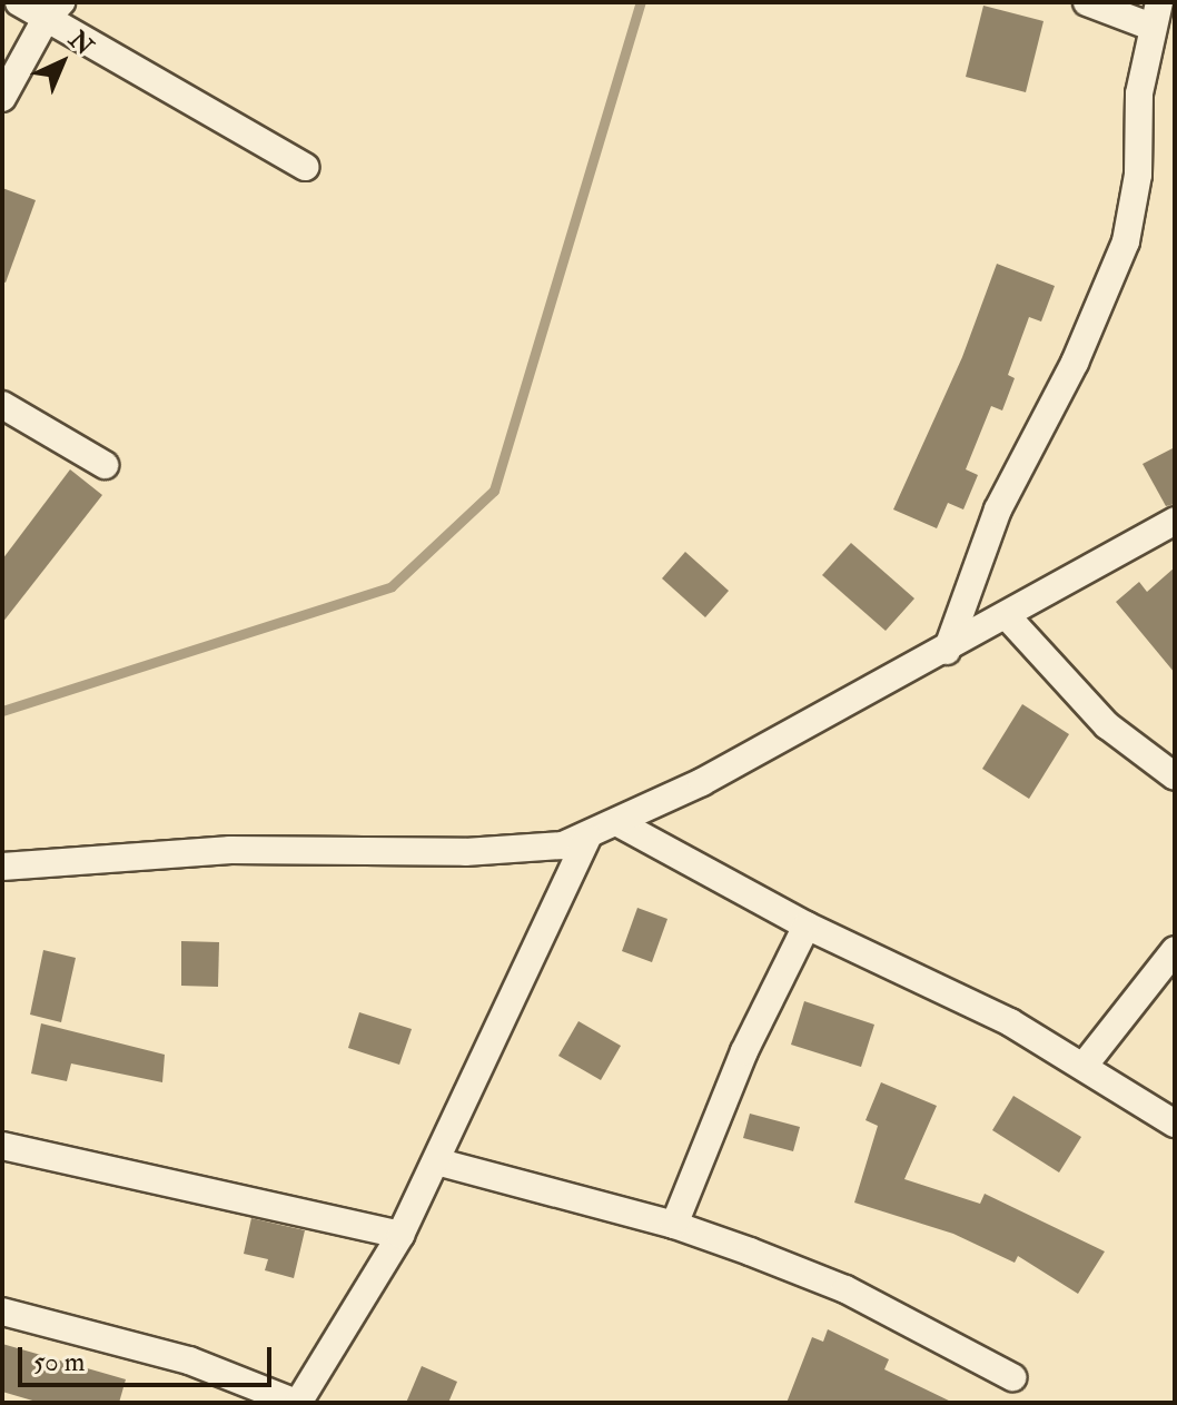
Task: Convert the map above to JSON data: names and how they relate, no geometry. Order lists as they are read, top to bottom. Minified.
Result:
{"scale_bar":"50 m","north":"top right"}
